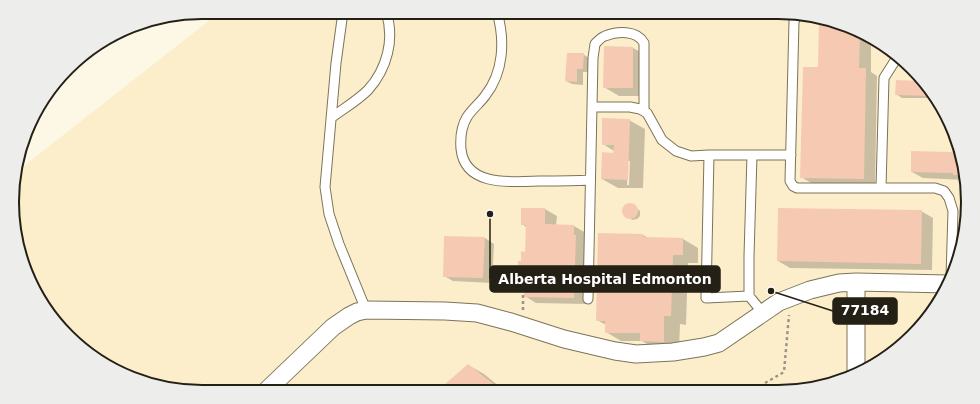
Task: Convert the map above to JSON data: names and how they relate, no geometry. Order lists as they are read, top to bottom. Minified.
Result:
{"places":["Alberta Hospital Edmonton","77184"]}
